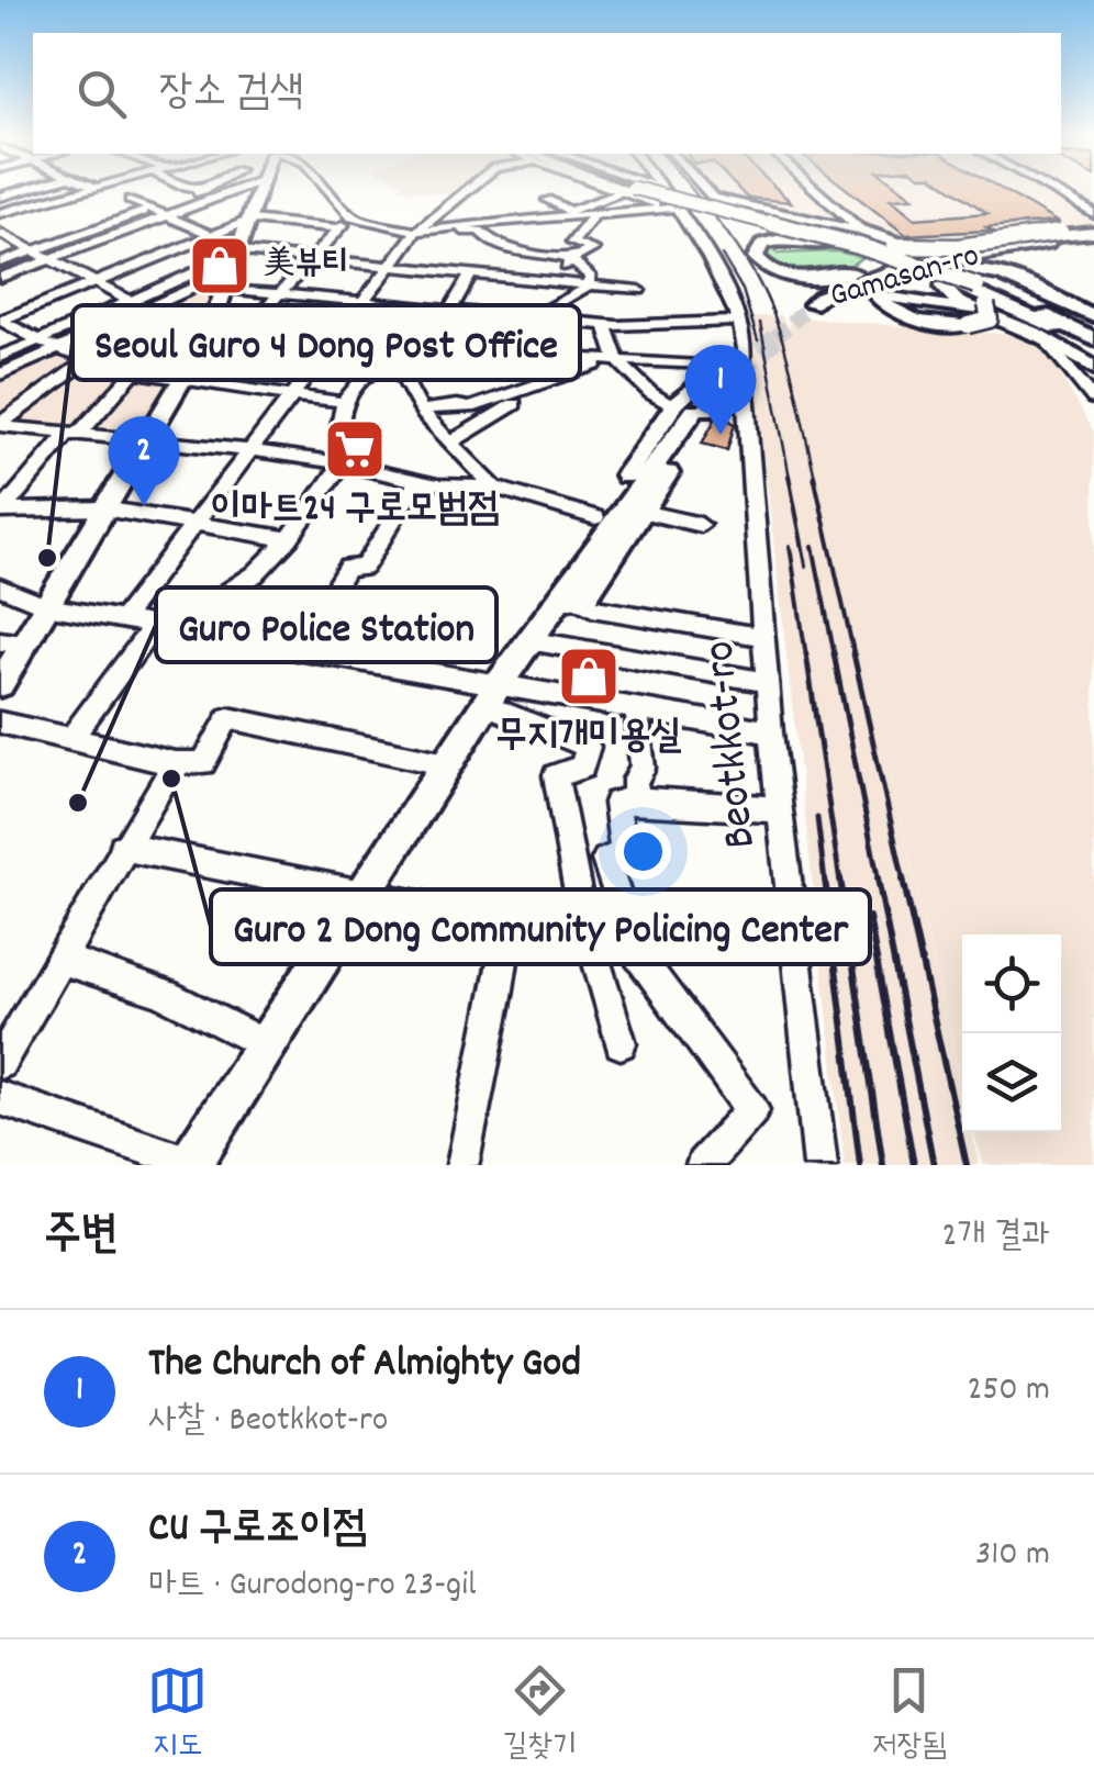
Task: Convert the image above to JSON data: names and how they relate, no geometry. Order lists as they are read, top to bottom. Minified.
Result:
{"streets":{"main road":["Gamasan-ro"],"street":["Beotkkot-ro"]},"places":{"shop":["美뷰티","무지개미용실"],"supermarket":["이마트24 구로모범점"],"other":["Seoul Guro 4 Dong Post Office","Guro 2 Dong Community Policing Center","Guro Police Station"]},"page":{"search":"장소 검색","pins":["1","2"],"heading":["주변","2개 결과"],"list":[{"mark":"1","name":"The Church of Almighty God","note":"사찰 · Beotkkot-ro","value":"250 m"},{"mark":"2","name":"CU 구로조이점","note":"마트 · Gurodong-ro 23-gil","value":"310 m"}],"nav":["지도","길찾기","저장됨"]}}
